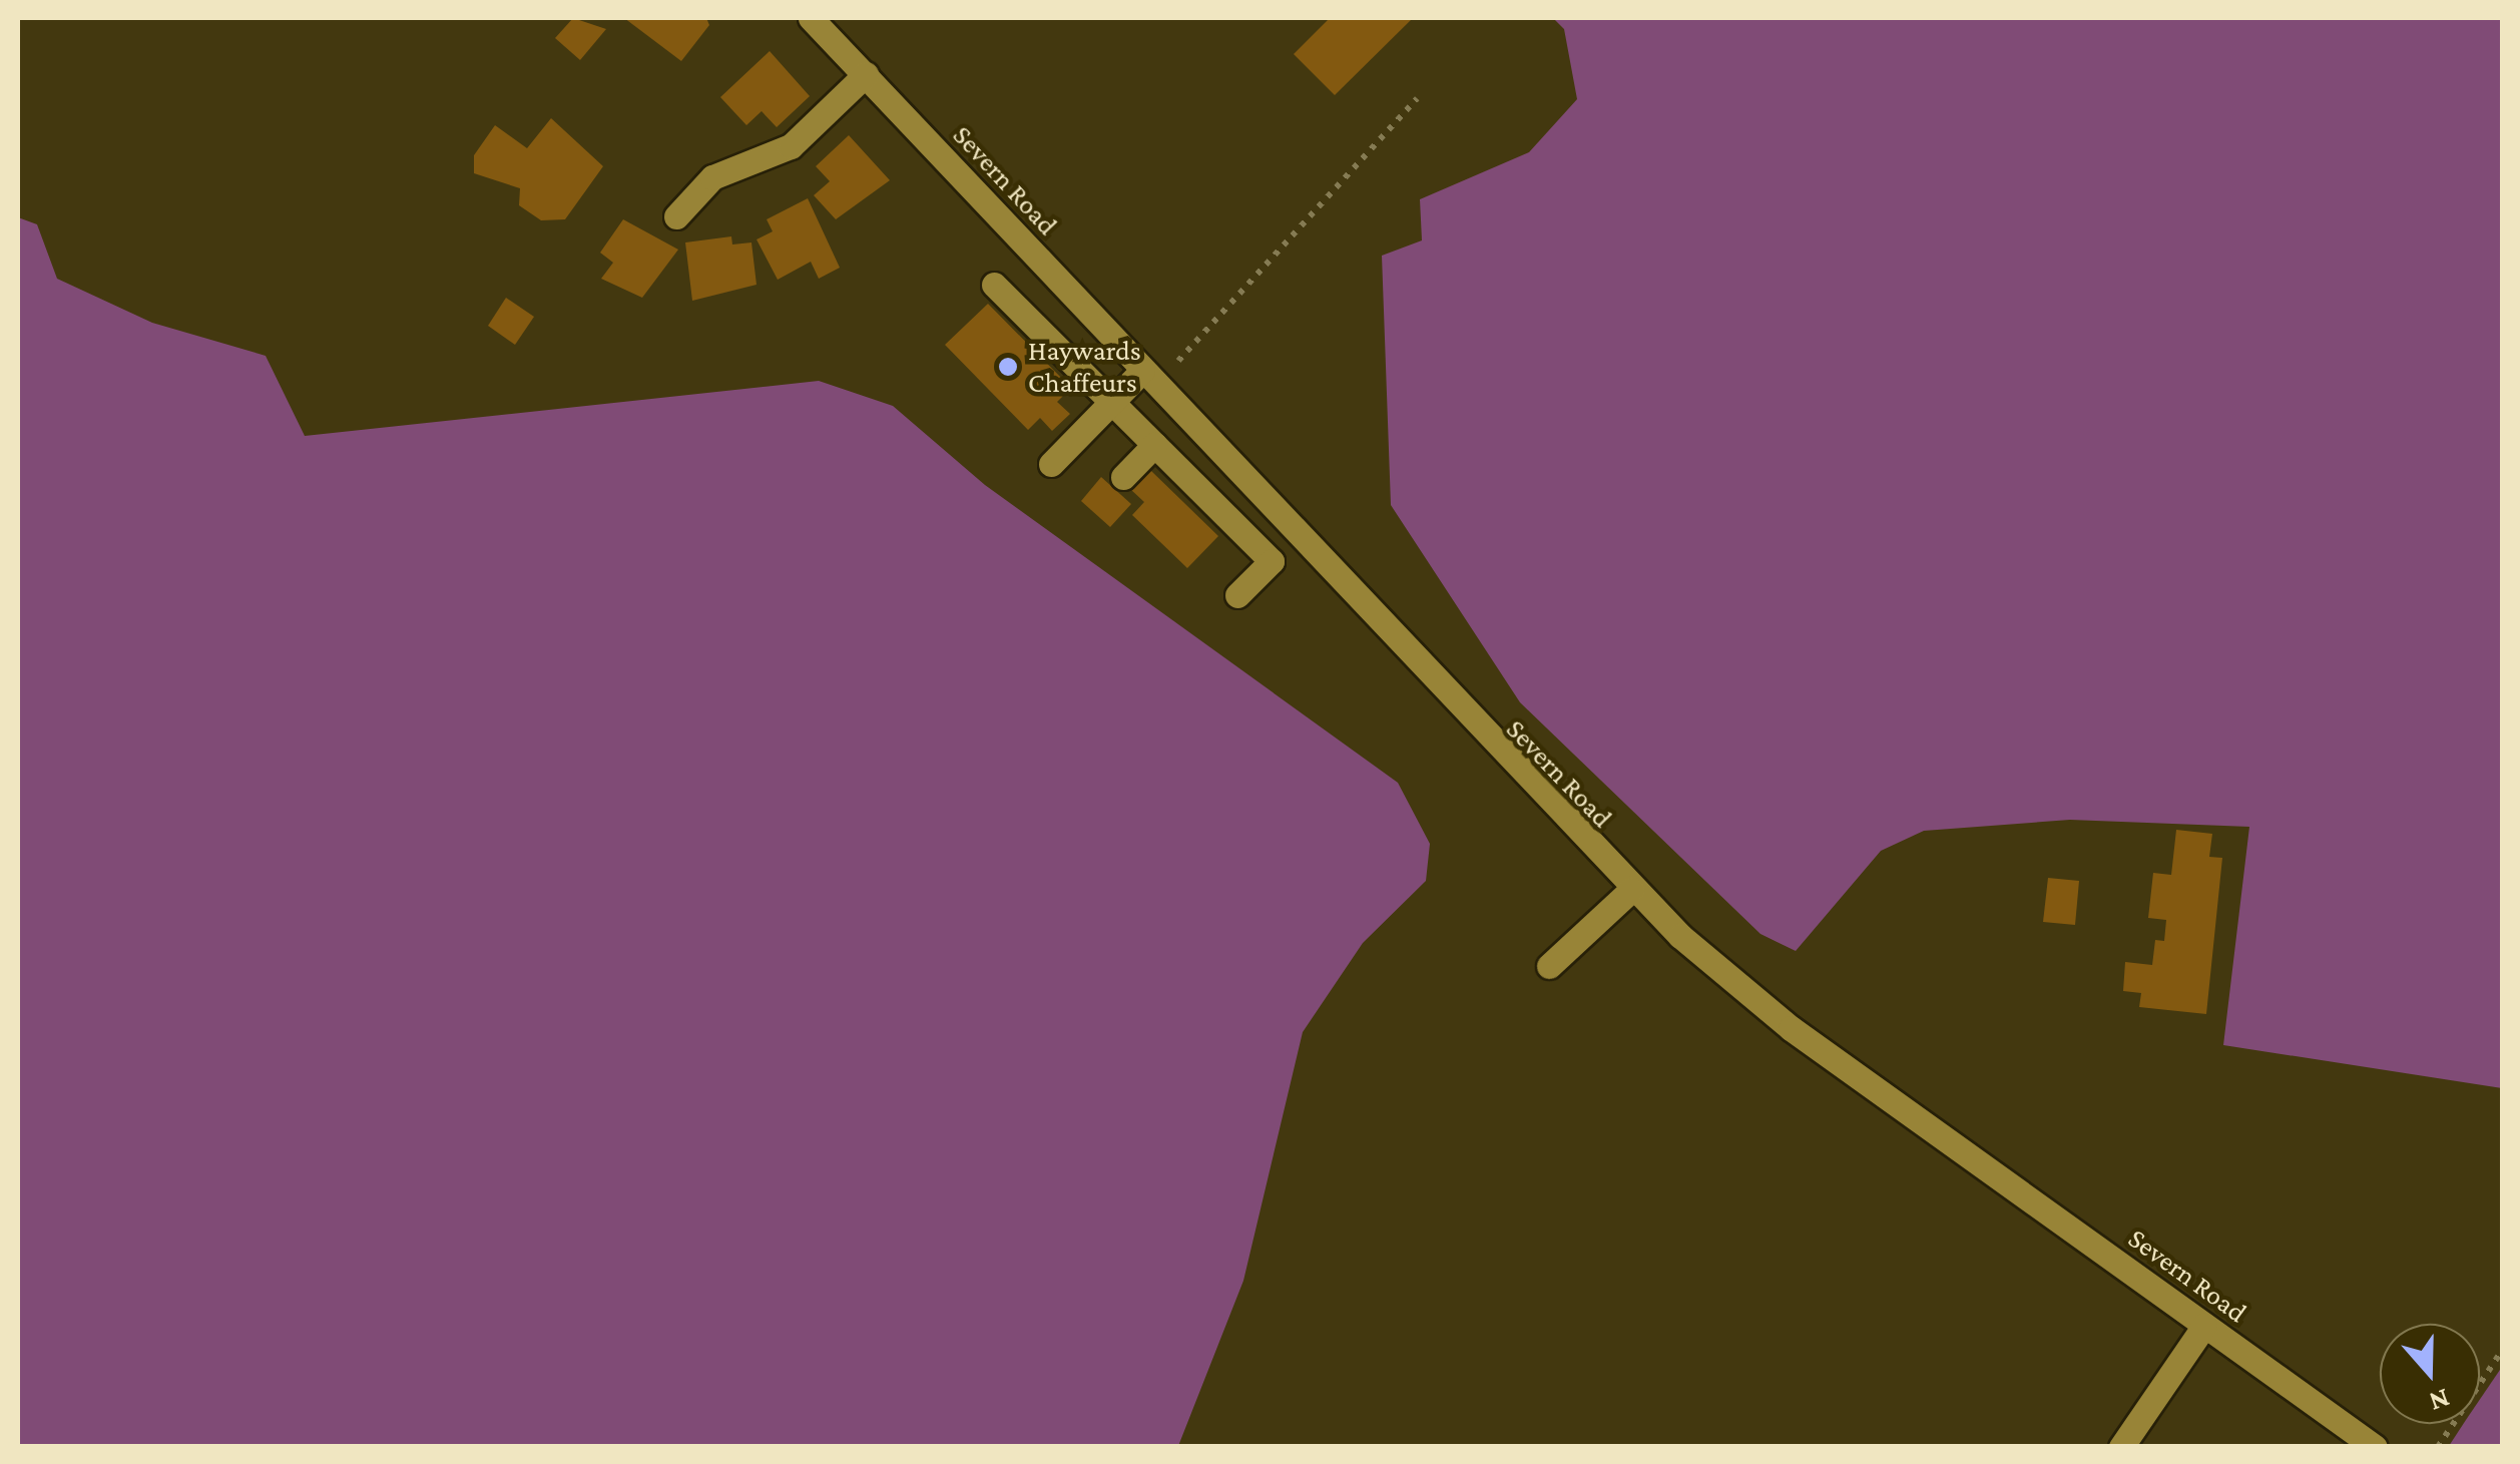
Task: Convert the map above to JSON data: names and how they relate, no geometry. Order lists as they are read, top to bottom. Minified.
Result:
{"streets":{"street":["Severn Road"]},"places":["Haywards Chaffeurs"],"north":"bottom"}
